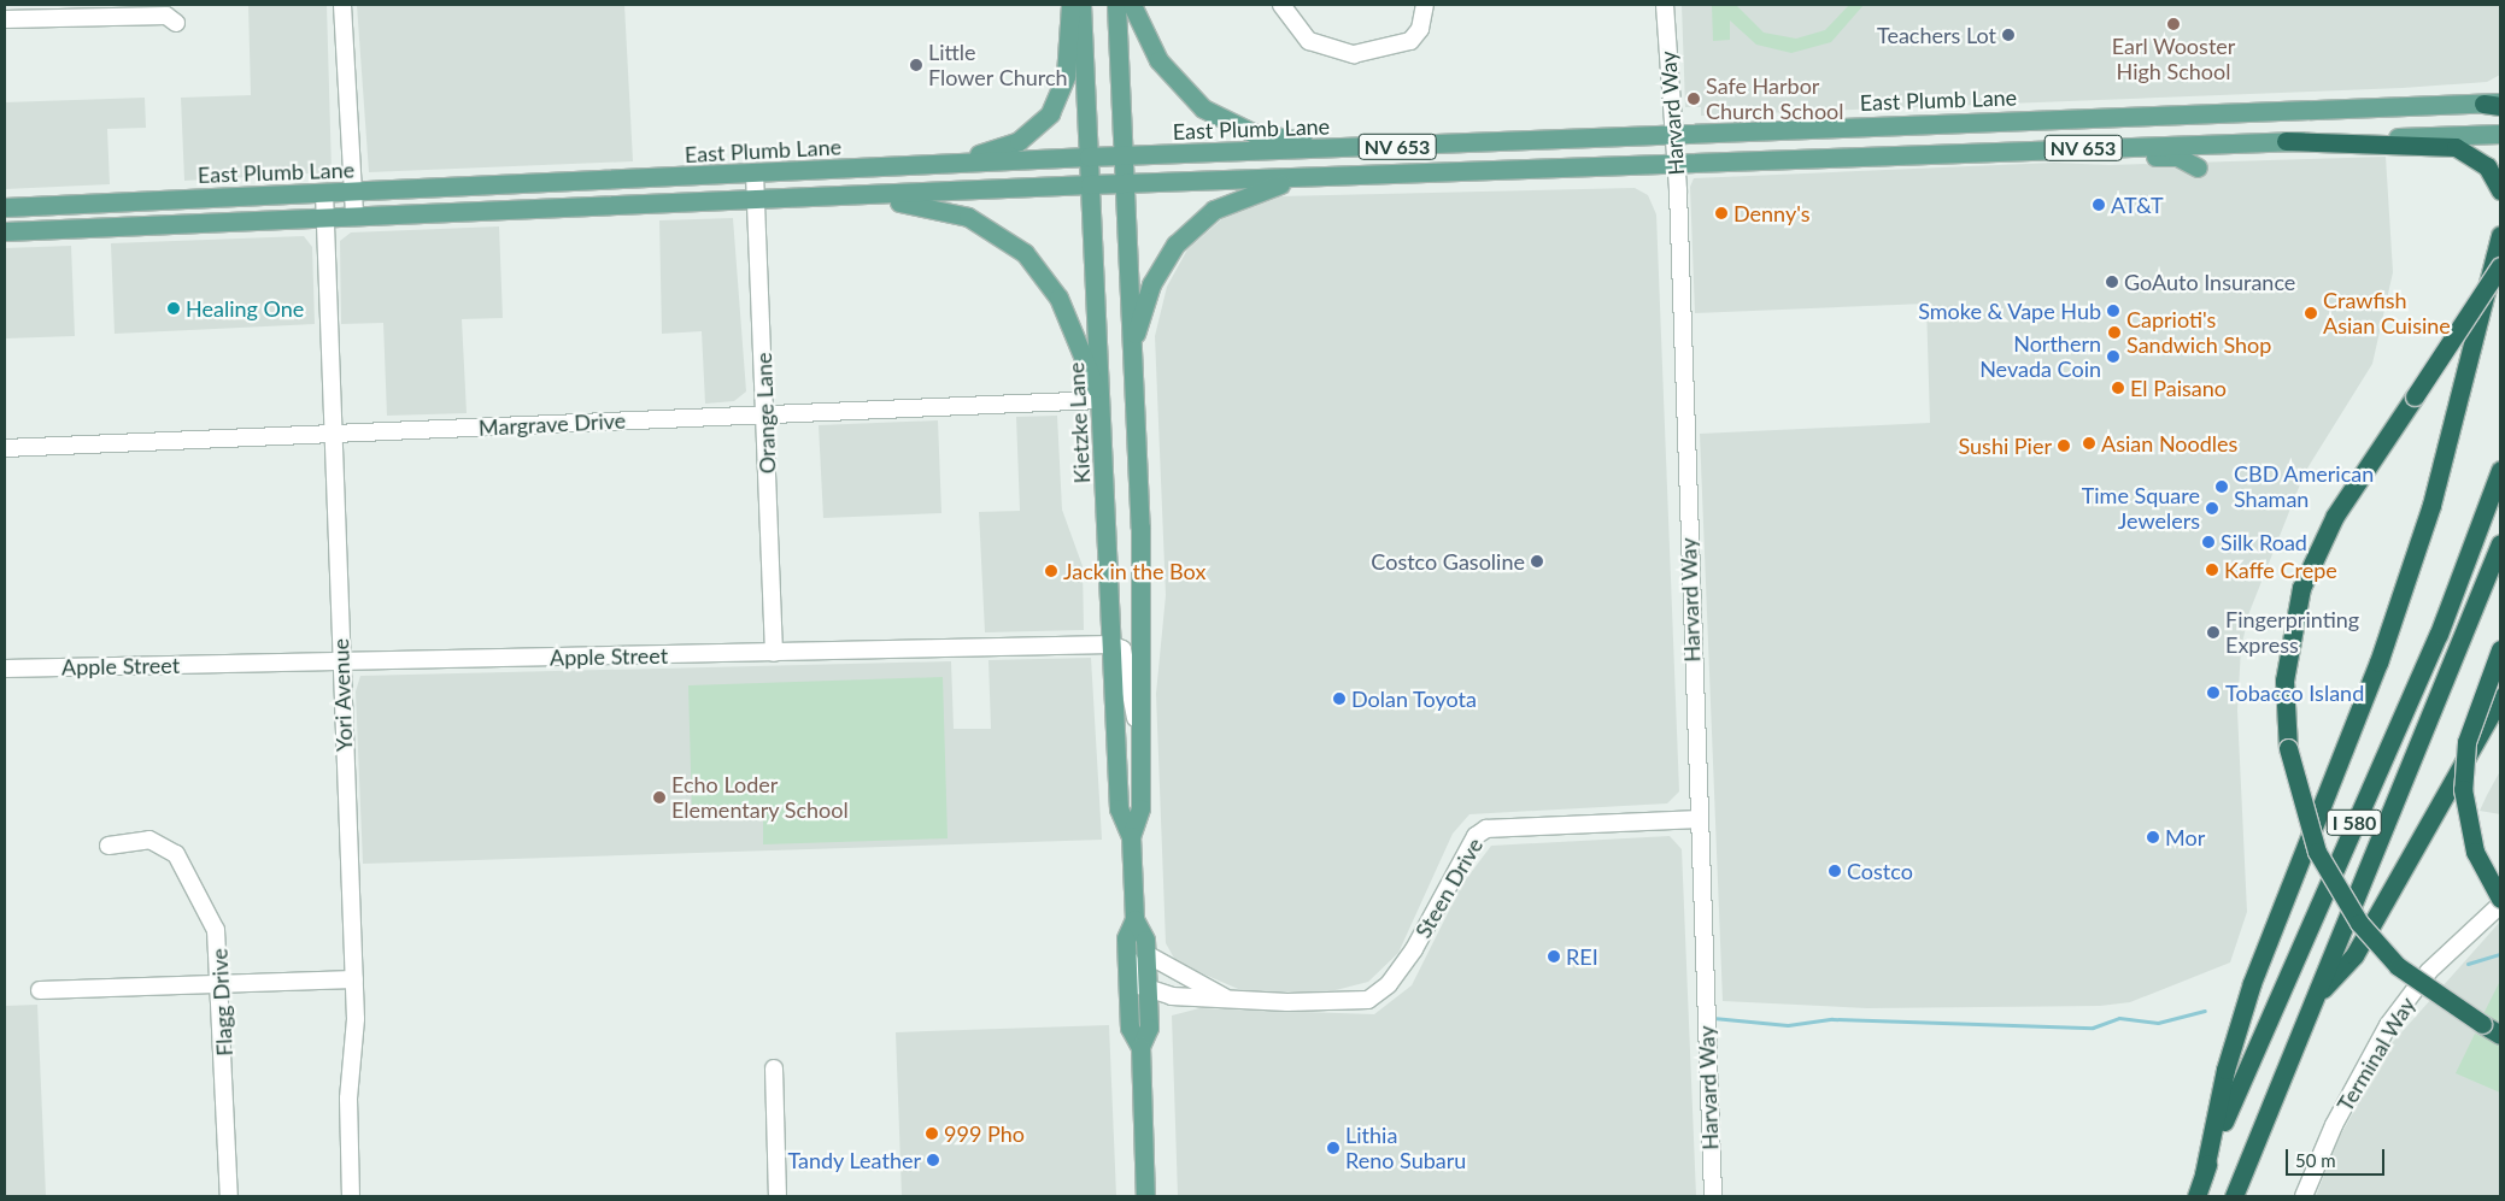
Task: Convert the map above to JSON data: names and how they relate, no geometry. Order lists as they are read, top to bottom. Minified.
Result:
{"streets":{"highway":["I 580"],"main road":["East Plumb Lane","NV 653","Kietzke Lane"],"street":["Harvard Way","Orange Lane","Margrave Drive","Apple Street","Yori Avenue","Steen Drive","Flagg Drive","Terminal Way"]},"crossings":[["East Plumb Lane","Harvard Way"],["East Plumb Lane","Orange Lane"],["East Plumb Lane","Kietzke Lane"],["East Plumb Lane","Yori Avenue"],["Harvard Way","NV 653"],["Harvard Way","Steen Drive"],["NV 653","Kietzke Lane"],["Orange Lane","Margrave Drive"],["Orange Lane","Apple Street"],["Kietzke Lane","Margrave Drive"],["Kietzke Lane","Apple Street"],["Kietzke Lane","Steen Drive"],["Margrave Drive","Yori Avenue"],["Apple Street","Yori Avenue"]],"places":["Earl Wooster High School","Teachers Lot","Little Flower Church","Safe Harbor Church School","AT&T","Denny's","GoAuto Insurance","Healing One","Smoke & Vape Hub","Crawfish Asian Cuisine","Caprioti's Sandwich Shop","Northern Nevada Coin","El Paisano","Asian Noodles","Sushi Pier","CBD American Shaman","Time Square Jewelers","Silk Road","Costco Gasoline","Kaffe Crepe","Jack in the Box","Fingerprinting Express","Tobacco Island","Dolan Toyota","Echo Loder Elementary School","Mor","Costco","REI","999 Pho","Lithia Reno Subaru","Tandy Leather"],"scale_bar":"50 m"}
